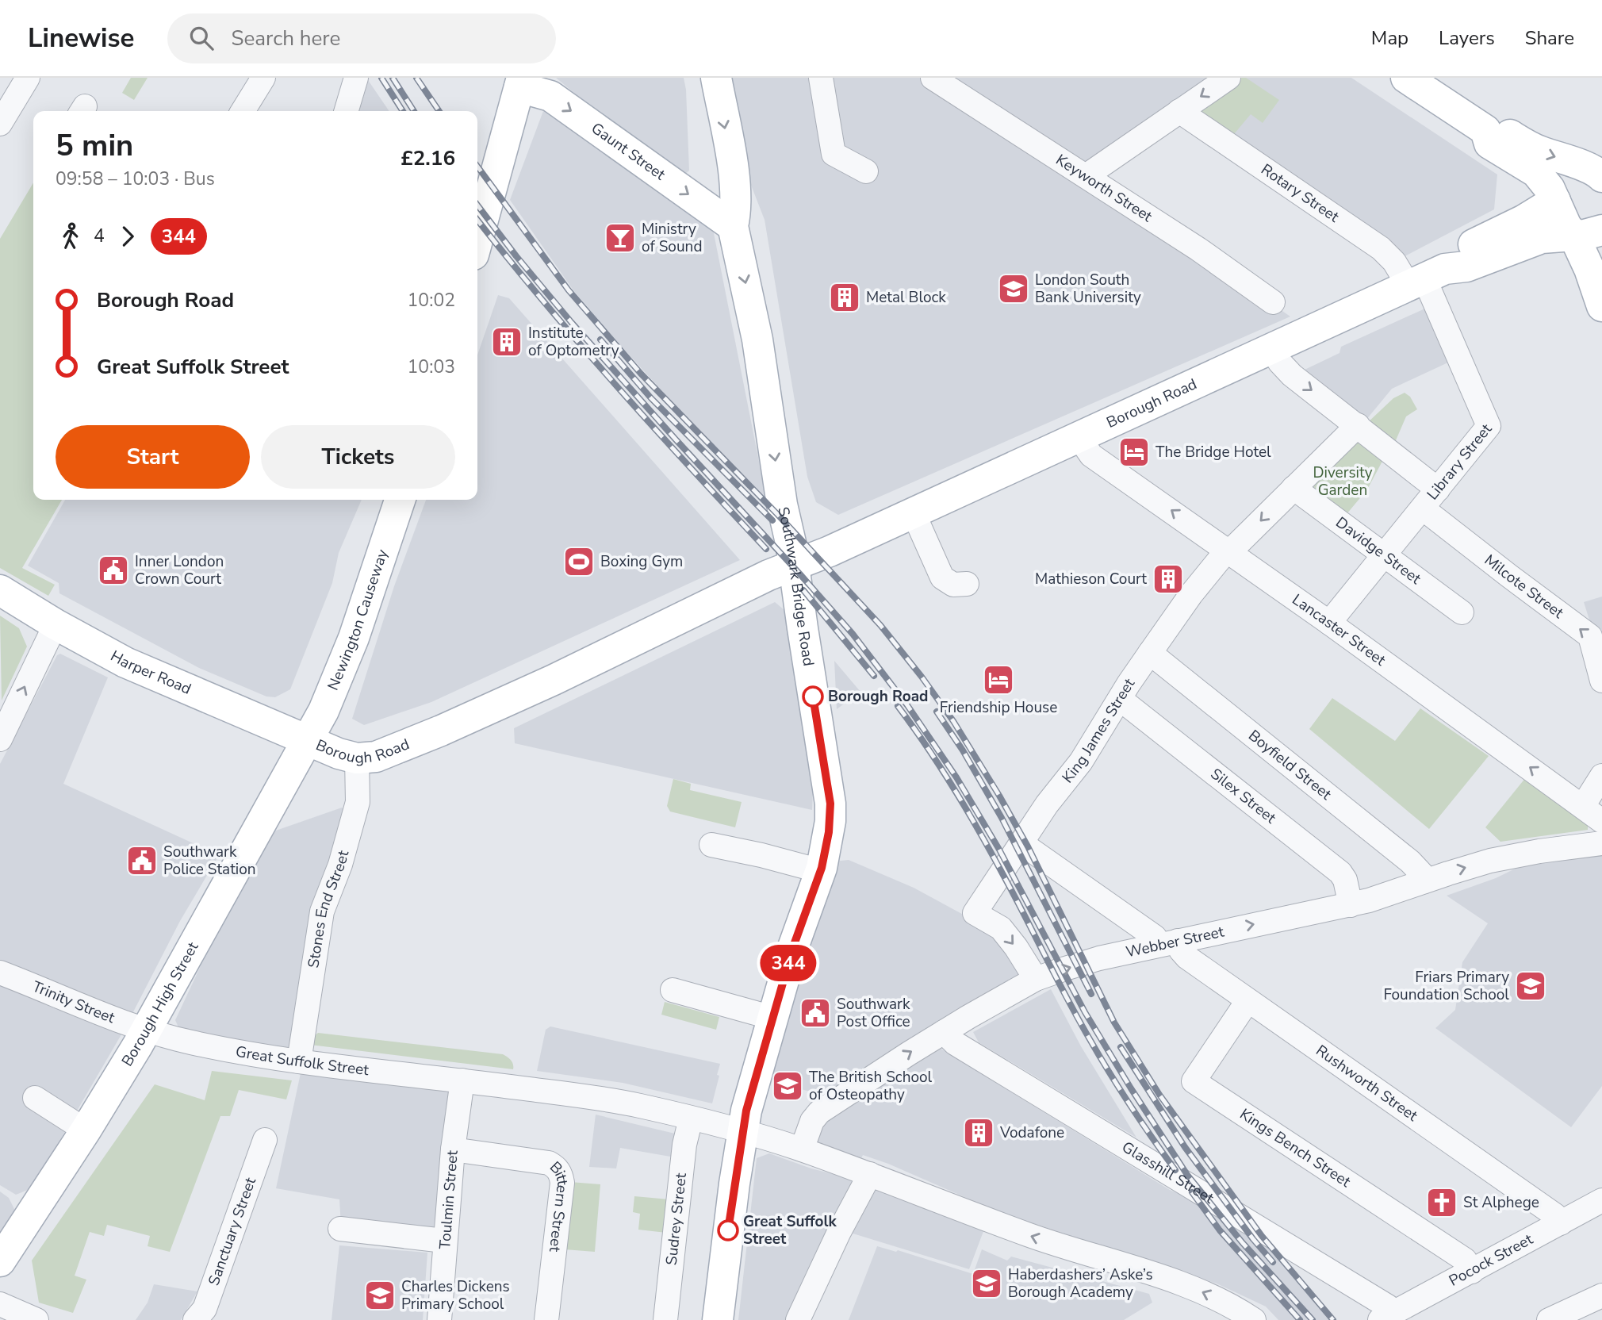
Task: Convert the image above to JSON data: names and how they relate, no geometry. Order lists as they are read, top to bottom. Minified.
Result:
{"streets":{"main road":["Gaunt Street","Borough Road","Southwark Bridge Road","Newington Causeway","Harper Road","Borough High Street"],"street":["Keyworth Street","Rotary Street","Library Street","Davidge Street","Milcote Street","Lancaster Street","King James Street","Boyfield Street","Silex Street","Stones End Street","Webber Street","Trinity Street","Great Suffolk Street","Rushworth Street","Kings Bench Street","Glasshill Street","Toulmin Street","Bittern Street","Sudrey Street","Sanctuary Street","Pocock Street"]},"crossings":[["Gaunt Street","Southwark Bridge Road"],["Rotary Street","Borough Road"],["Rotary Street","Library Street"],["Borough Road","Library Street"],["Borough Road","Southwark Bridge Road"],["Borough Road","Newington Causeway"],["Borough Road","Lancaster Street"],["Borough Road","Harper Road"],["Borough Road","Stones End Street"],["Borough Road","Borough High Street"],["Library Street","Davidge Street"],["Library Street","Milcote Street"],["Library Street","Lancaster Street"],["Davidge Street","King James Street"],["Southwark Bridge Road","Great Suffolk Street"],["Newington Causeway","Harper Road"],["Newington Causeway","Borough High Street"],["Lancaster Street","King James Street"],["Harper Road","Borough High Street"],["King James Street","Boyfield Street"],["King James Street","Silex Street"],["King James Street","Webber Street"],["King James Street","Rushworth Street"],["Boyfield Street","Webber Street"],["Silex Street","Webber Street"],["Stones End Street","Great Suffolk Street"],["Webber Street","Great Suffolk Street"],["Webber Street","Rushworth Street"],["Webber Street","Glasshill Street"],["Trinity Street","Borough High Street"],["Trinity Street","Great Suffolk Street"],["Borough High Street","Great Suffolk Street"],["Great Suffolk Street","Toulmin Street"],["Great Suffolk Street","Sudrey Street"],["Rushworth Street","Kings Bench Street"],["Rushworth Street","Pocock Street"],["Kings Bench Street","Pocock Street"],["Glasshill Street","Pocock Street"],["Toulmin Street","Bittern Street"]],"one_way":["Gaunt Street","Southwark Bridge Road","Milcote Street","Lancaster Street","Webber Street","Great Suffolk Street"],"parks":["Diversity Garden"],"places":{"bar":["Ministry of Sound"],"school or university":["London South Bank University","Friars Primary Foundation School","The British School of Osteopathy","Haberdashers’ Aske’s Borough Academy","Charles Dickens Primary School"],"building":["Metal Block","Institute of Optometry","Mathieson Court","Vodafone"],"hotel":["The Bridge Hotel","Friendship House"],"sports":["Boxing Gym"],"public building":["Inner London Crown Court","Southwark Police Station","Southwark Post Office"],"other":["Borough Road","Great Suffolk Street"],"church":["St Alphege"]},"lines":["bus line 344"],"page":{"header":"Linewise","search":"Search here","nav":["Map","Layers","Share"],"on_map":"344","heading":["5 min","09:58 – 10:03 · Bus","£2.16"],"legs":["4","344"],"list":[{"name":"Borough Road","value":"10:02"},{"name":"Great Suffolk Street","value":"10:03"}],"buttons":["Start","Tickets"]}}
